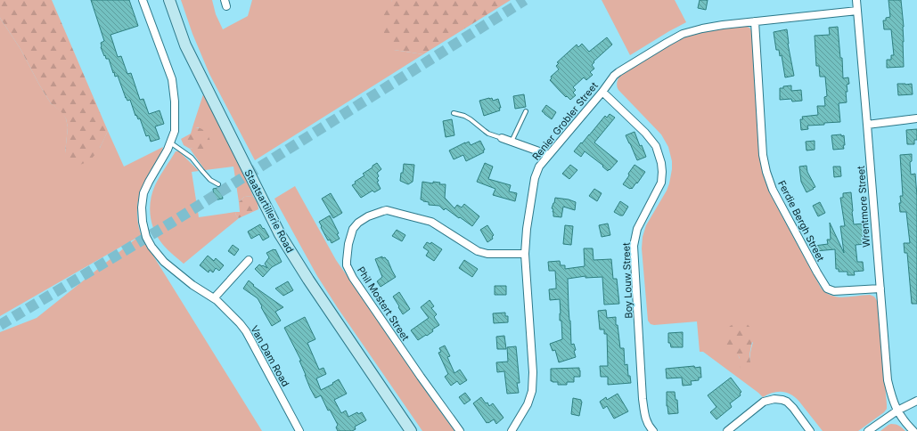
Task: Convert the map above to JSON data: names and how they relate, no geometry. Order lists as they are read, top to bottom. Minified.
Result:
{"streets":{"street":["Renier Grobler Street","Wrentmore Street","Staatsartillerie Road","Ferdie Bergh Street","Boy Louw Street","Phil Mostert Street","Van Dam Road"]},"crossings":[["Renier Grobler Street","Wrentmore Street"],["Renier Grobler Street","Ferdie Bergh Street"],["Renier Grobler Street","Boy Louw Street"],["Renier Grobler Street","Phil Mostert Street"],["Wrentmore Street","Ferdie Bergh Street"]]}
